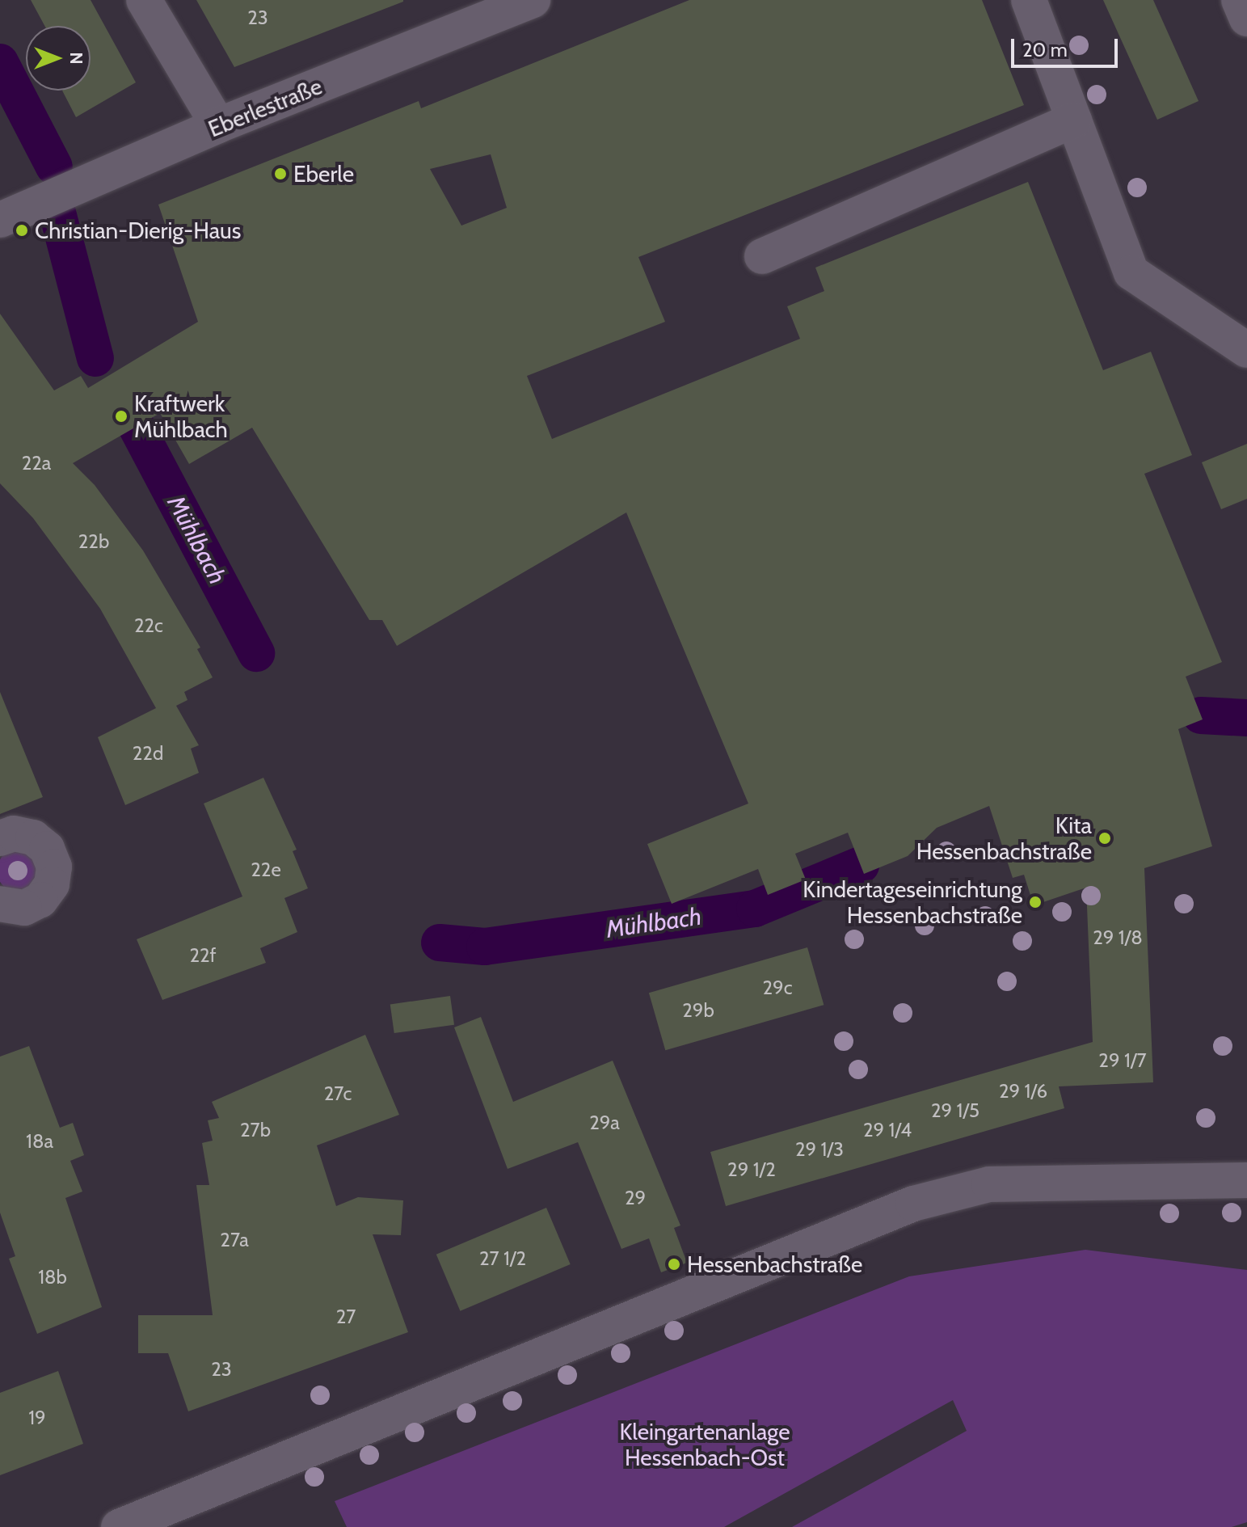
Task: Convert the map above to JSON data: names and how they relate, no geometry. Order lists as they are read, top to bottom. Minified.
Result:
{"streets":{"street":["Eberlestraße"]},"water":["Mühlbach"],"parks":["Kleingartenanlage Hessenbach-Ost"],"places":["Eberle","Christian-Dierig-Haus","Kraftwerk Mühlbach","Kita Hessenbachstraße","Kindertageseinrichtung Hessenbachstraße","Hessenbachstraße"],"house_numbers":["23","22a","22b","22c","22d","22e","29 1/8","22f","29c","29b","29 1/7","29 1/6","27c","29 1/5","29a","27b","29 1/4","18a","29 1/3","29 1/2","29","27a","27 1/2","18b","27","23","19"],"scale_bar":"20 m","north":"right"}
